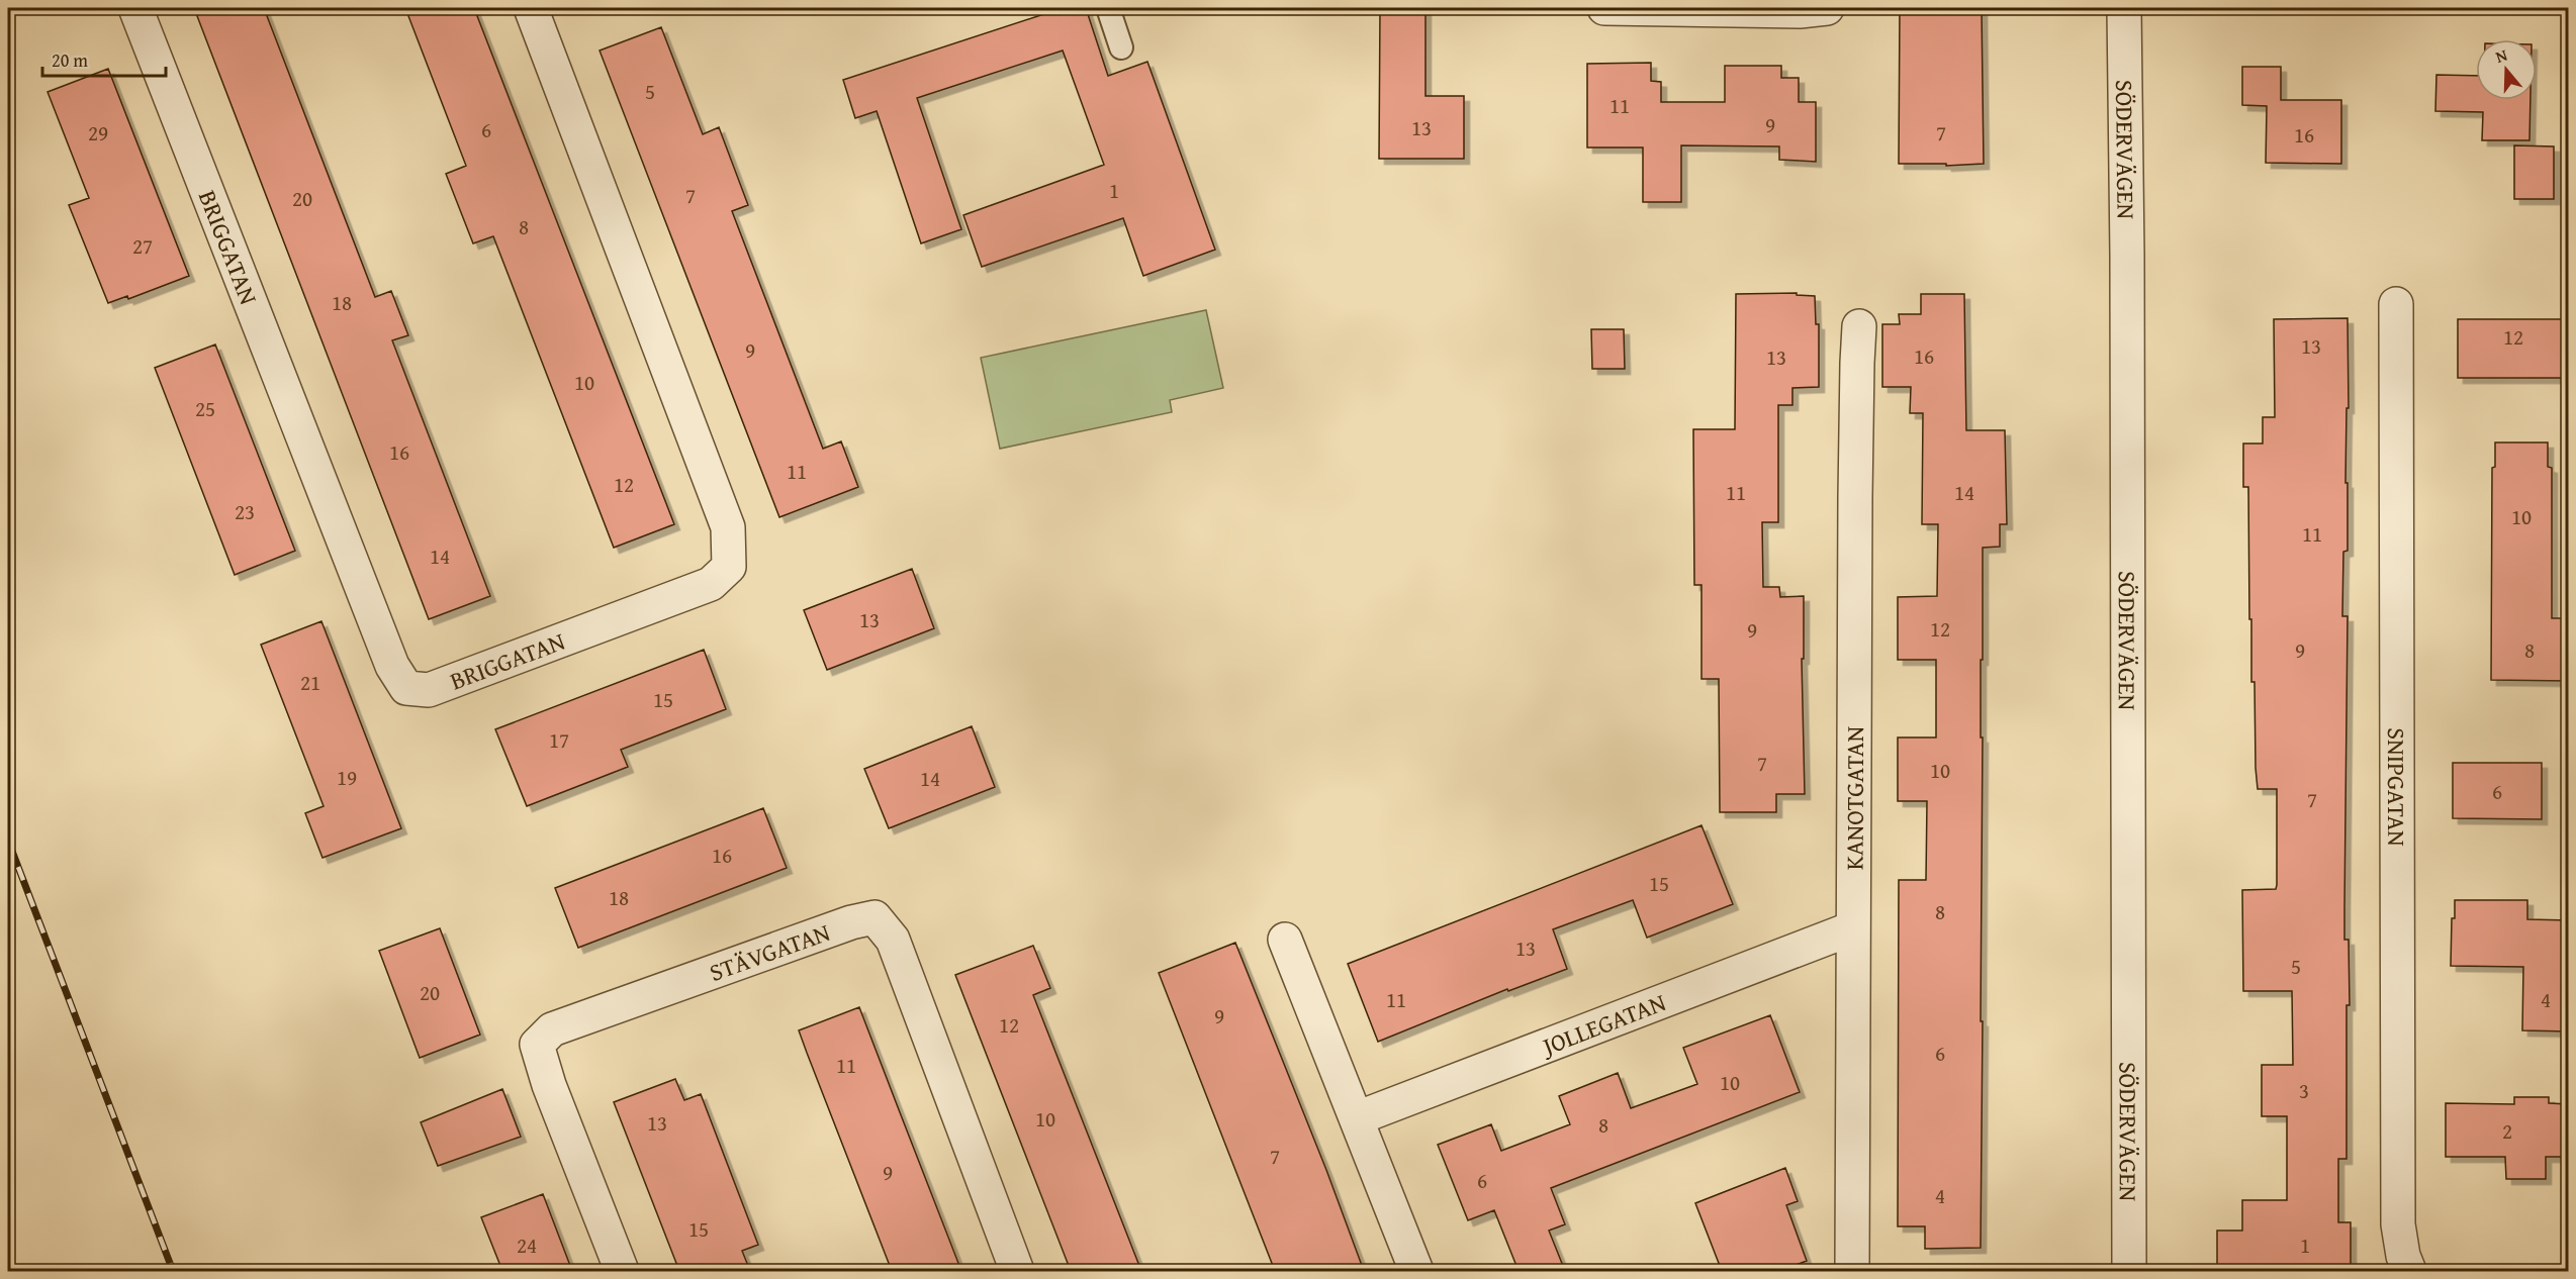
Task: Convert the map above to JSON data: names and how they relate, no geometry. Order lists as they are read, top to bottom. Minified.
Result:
{"streets":{"street":["SÖDERVÄGEN","BRIGGATAN","SNIPGATAN","KANOTGATAN","STÄVGATAN","JOLLEGATAN"]},"crossings":[["KANOTGATAN","JOLLEGATAN"]],"house_numbers":["5","11","9","13","6","29","7","16","1","7","20","8","27","18","12","13","9","16","13","10","25","16","11","12","11","14","23","10","11","14","13","12","9","9","8","21","15","17","7","10","19","14","6","7","16","15","18","8","13","5","20","11","4","9","12","6","11","10","3","10","13","8","2","7","9","6","4","15","24","1"],"scale_bar":"20 m","north":"top"}
